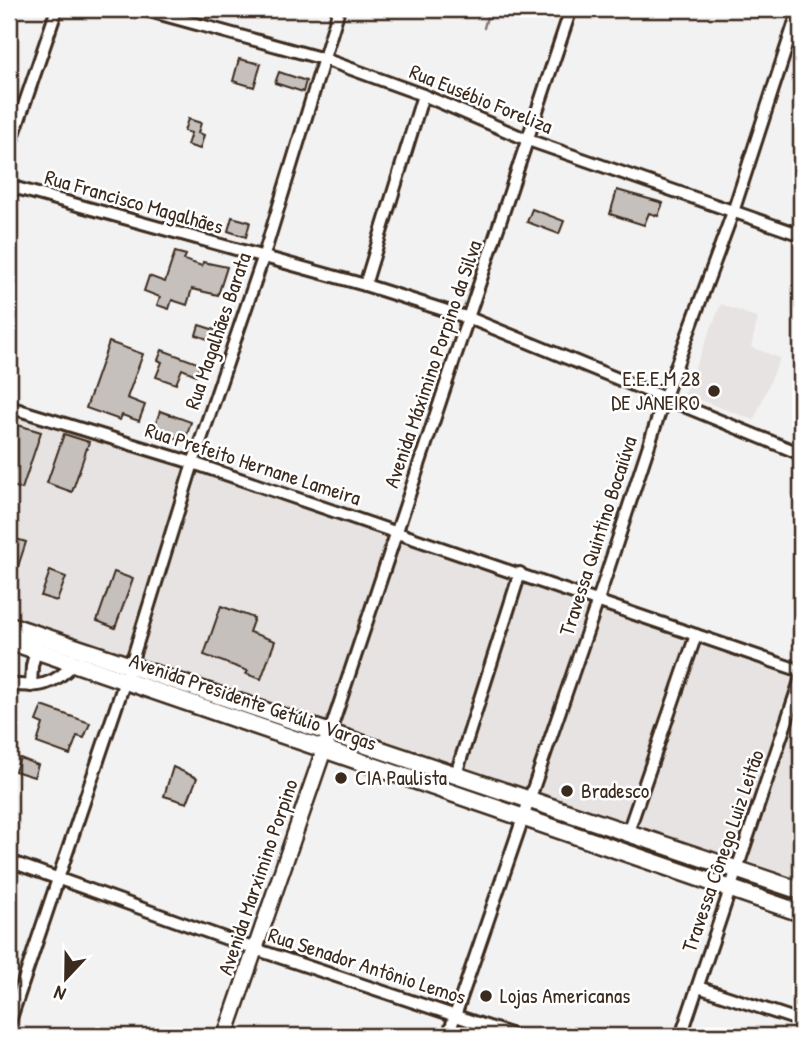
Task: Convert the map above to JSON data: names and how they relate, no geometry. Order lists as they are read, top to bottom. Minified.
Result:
{"streets":{"highway":["Avenida Presidente Getúlio Vargas"],"main road":["Avenida Marximino Porpino"],"street":["Rua Eusébio Foreliza","Rua Francisco Magalhães","Rua Magalhães Barata","Avenida Máximino Porpino da Silva","Rua Prefeito Hernane Lameira","Travessa Quintino Bocaiúva","Travessa Cônego Luiz Leitão","Rua Senador Antônio Lemos"]},"crossings":[["Rua Eusébio Foreliza","Rua Magalhães Barata"],["Rua Eusébio Foreliza","Avenida Máximino Porpino da Silva"],["Rua Eusébio Foreliza","Travessa Quintino Bocaiúva"],["Rua Francisco Magalhães","Rua Magalhães Barata"],["Rua Francisco Magalhães","Avenida Máximino Porpino da Silva"],["Rua Francisco Magalhães","Travessa Quintino Bocaiúva"],["Rua Magalhães Barata","Rua Prefeito Hernane Lameira"],["Rua Magalhães Barata","Avenida Presidente Getúlio Vargas"],["Rua Magalhães Barata","Rua Senador Antônio Lemos"],["Avenida Máximino Porpino da Silva","Rua Prefeito Hernane Lameira"],["Avenida Máximino Porpino da Silva","Avenida Presidente Getúlio Vargas"],["Avenida Máximino Porpino da Silva","Avenida Marximino Porpino"],["Rua Prefeito Hernane Lameira","Travessa Quintino Bocaiúva"],["Travessa Quintino Bocaiúva","Avenida Presidente Getúlio Vargas"],["Travessa Quintino Bocaiúva","Rua Senador Antônio Lemos"],["Avenida Presidente Getúlio Vargas","Travessa Cônego Luiz Leitão"],["Avenida Presidente Getúlio Vargas","Avenida Marximino Porpino"],["Avenida Marximino Porpino","Rua Senador Antônio Lemos"]],"places":["E.E.E.M 28 DE JANEIRO","CIA Paulista","Bradesco","Lojas Americanas"],"north":"bottom"}
